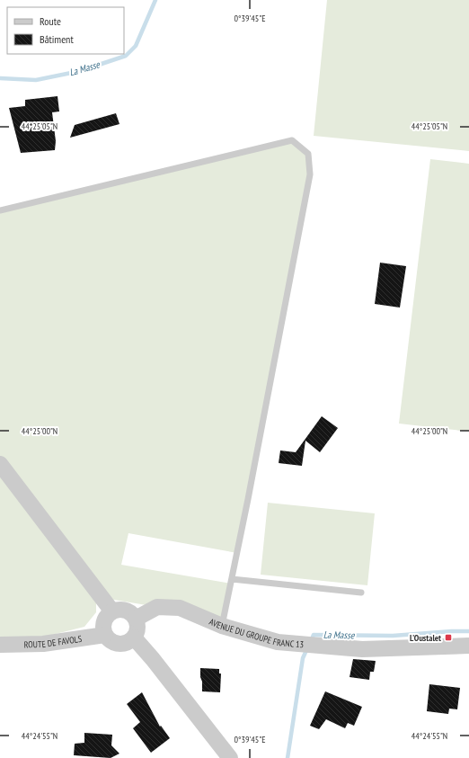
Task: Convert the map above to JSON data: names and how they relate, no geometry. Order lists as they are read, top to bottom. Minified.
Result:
{"streets":{"street":["AVENUE DU GROUPE FRANC 13","ROUTE DE FAVOLS"]},"crossings":[["AVENUE DU GROUPE FRANC 13","ROUTE DE FAVOLS"]],"water":["La Masse"],"places":{"transit":["L'Oustalet"]},"legend":["Route","Bâtiment"],"coordinates":["0°39'45\"E","44°25'05\"N","44°25'00\"N","44°24'55\"N"]}
